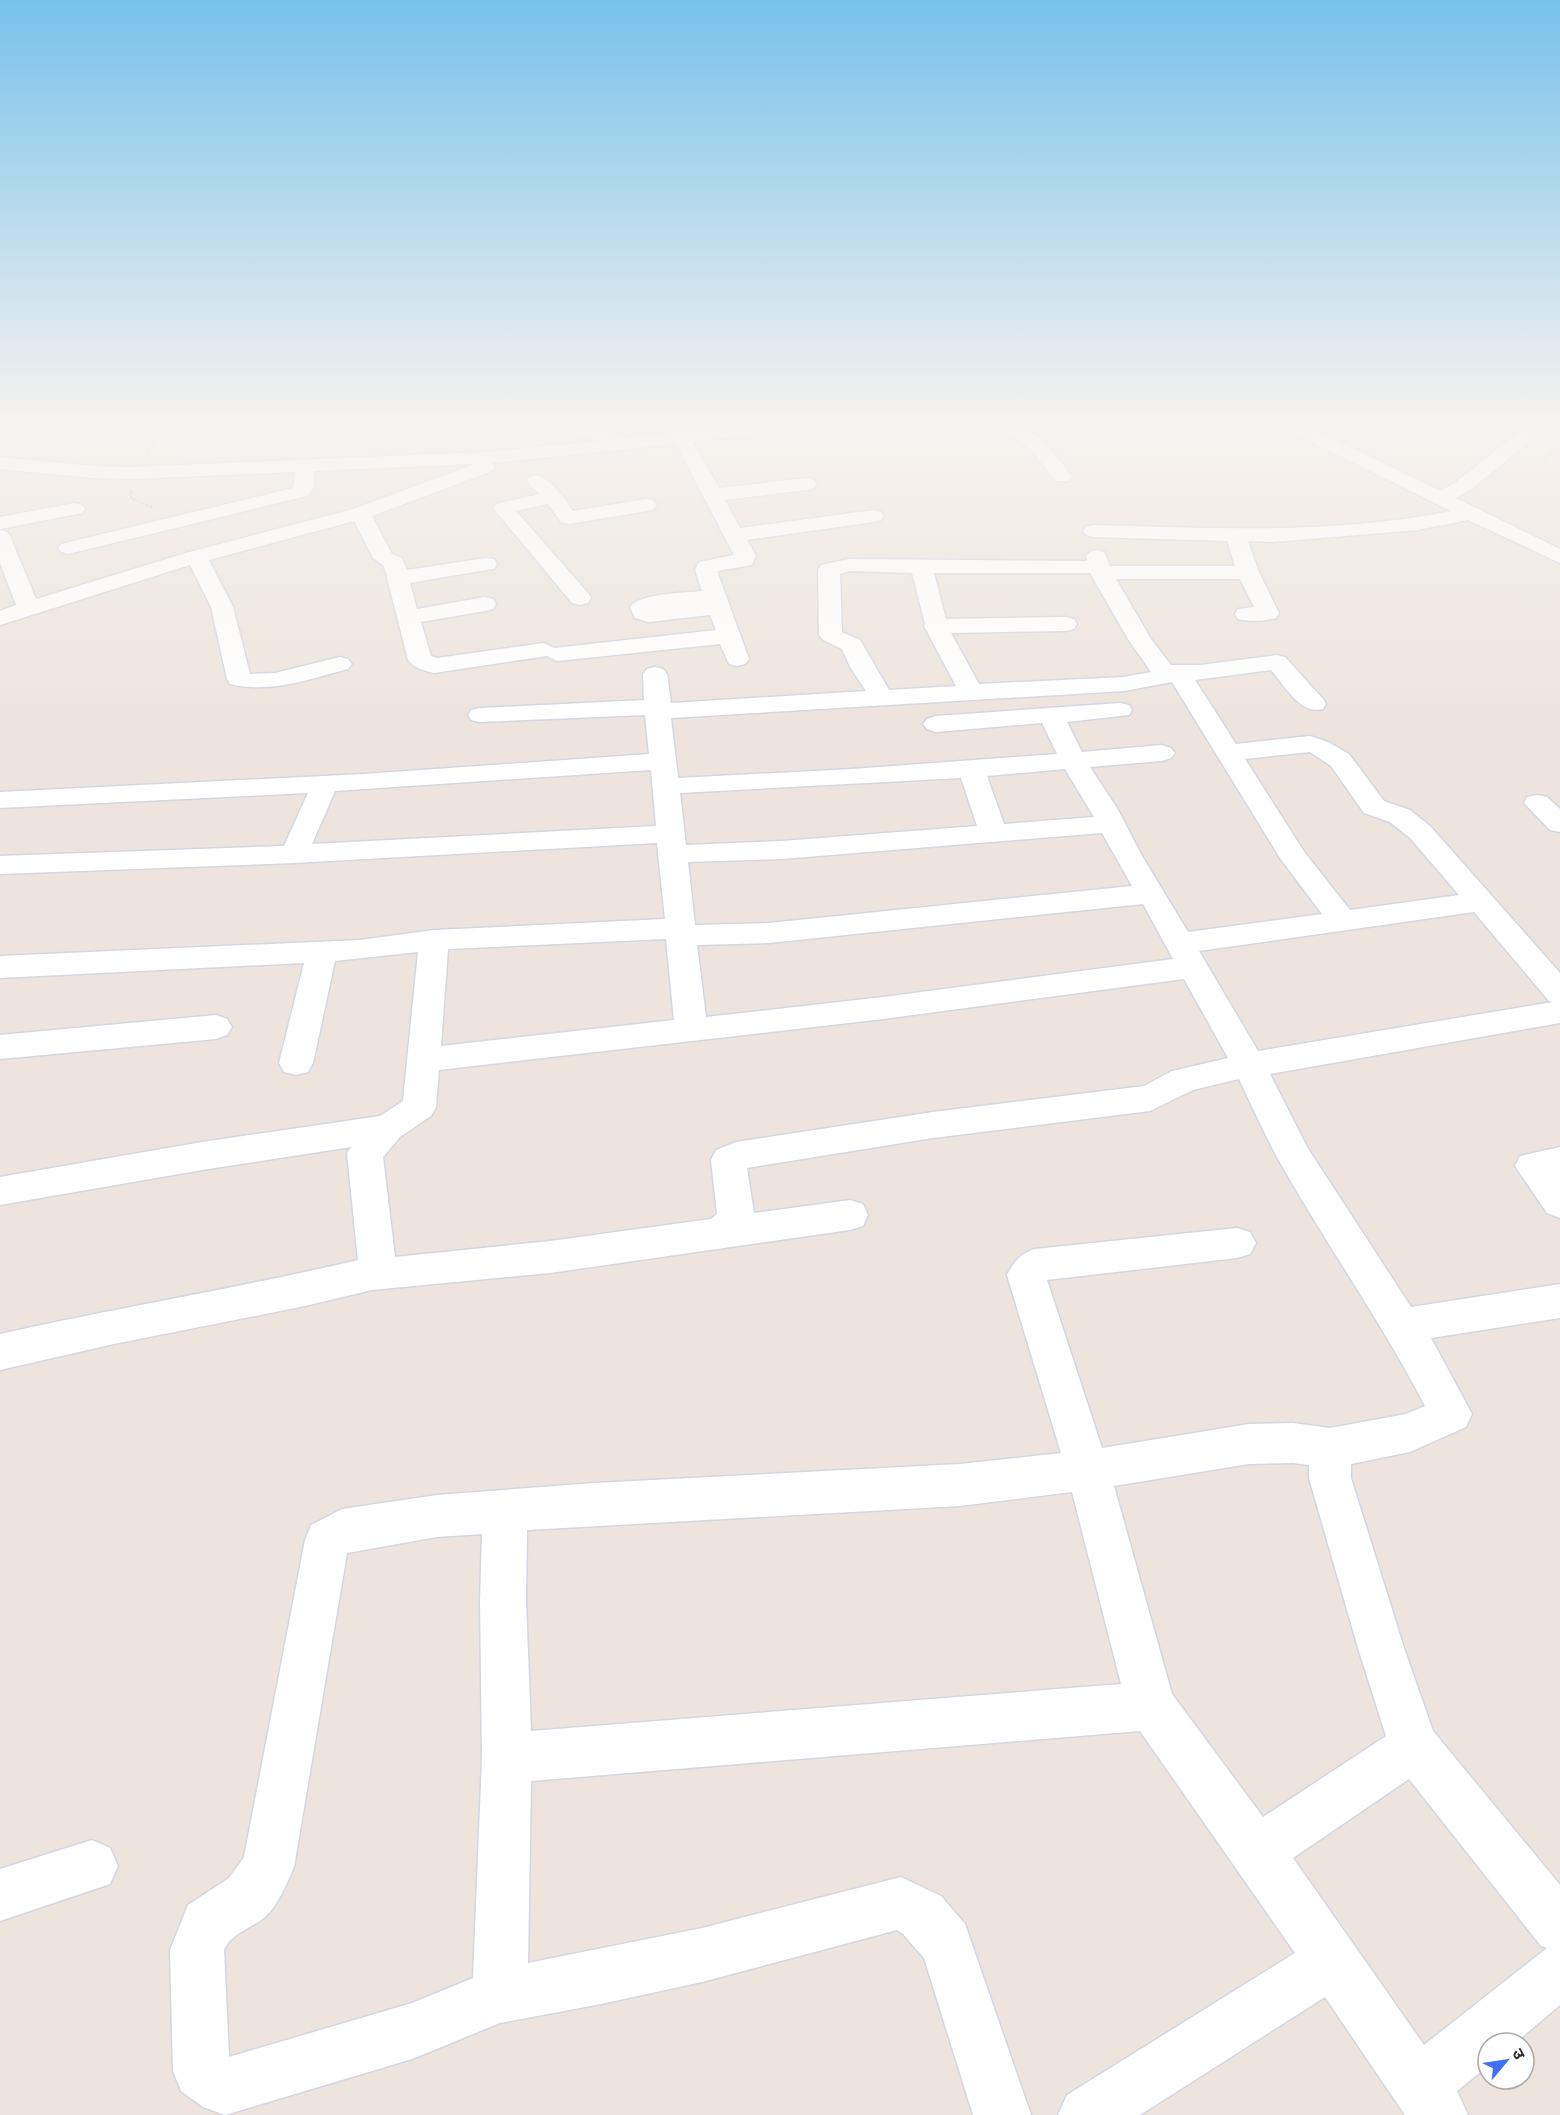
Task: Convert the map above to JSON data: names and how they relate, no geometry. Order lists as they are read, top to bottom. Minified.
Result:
{"north":"top right"}
